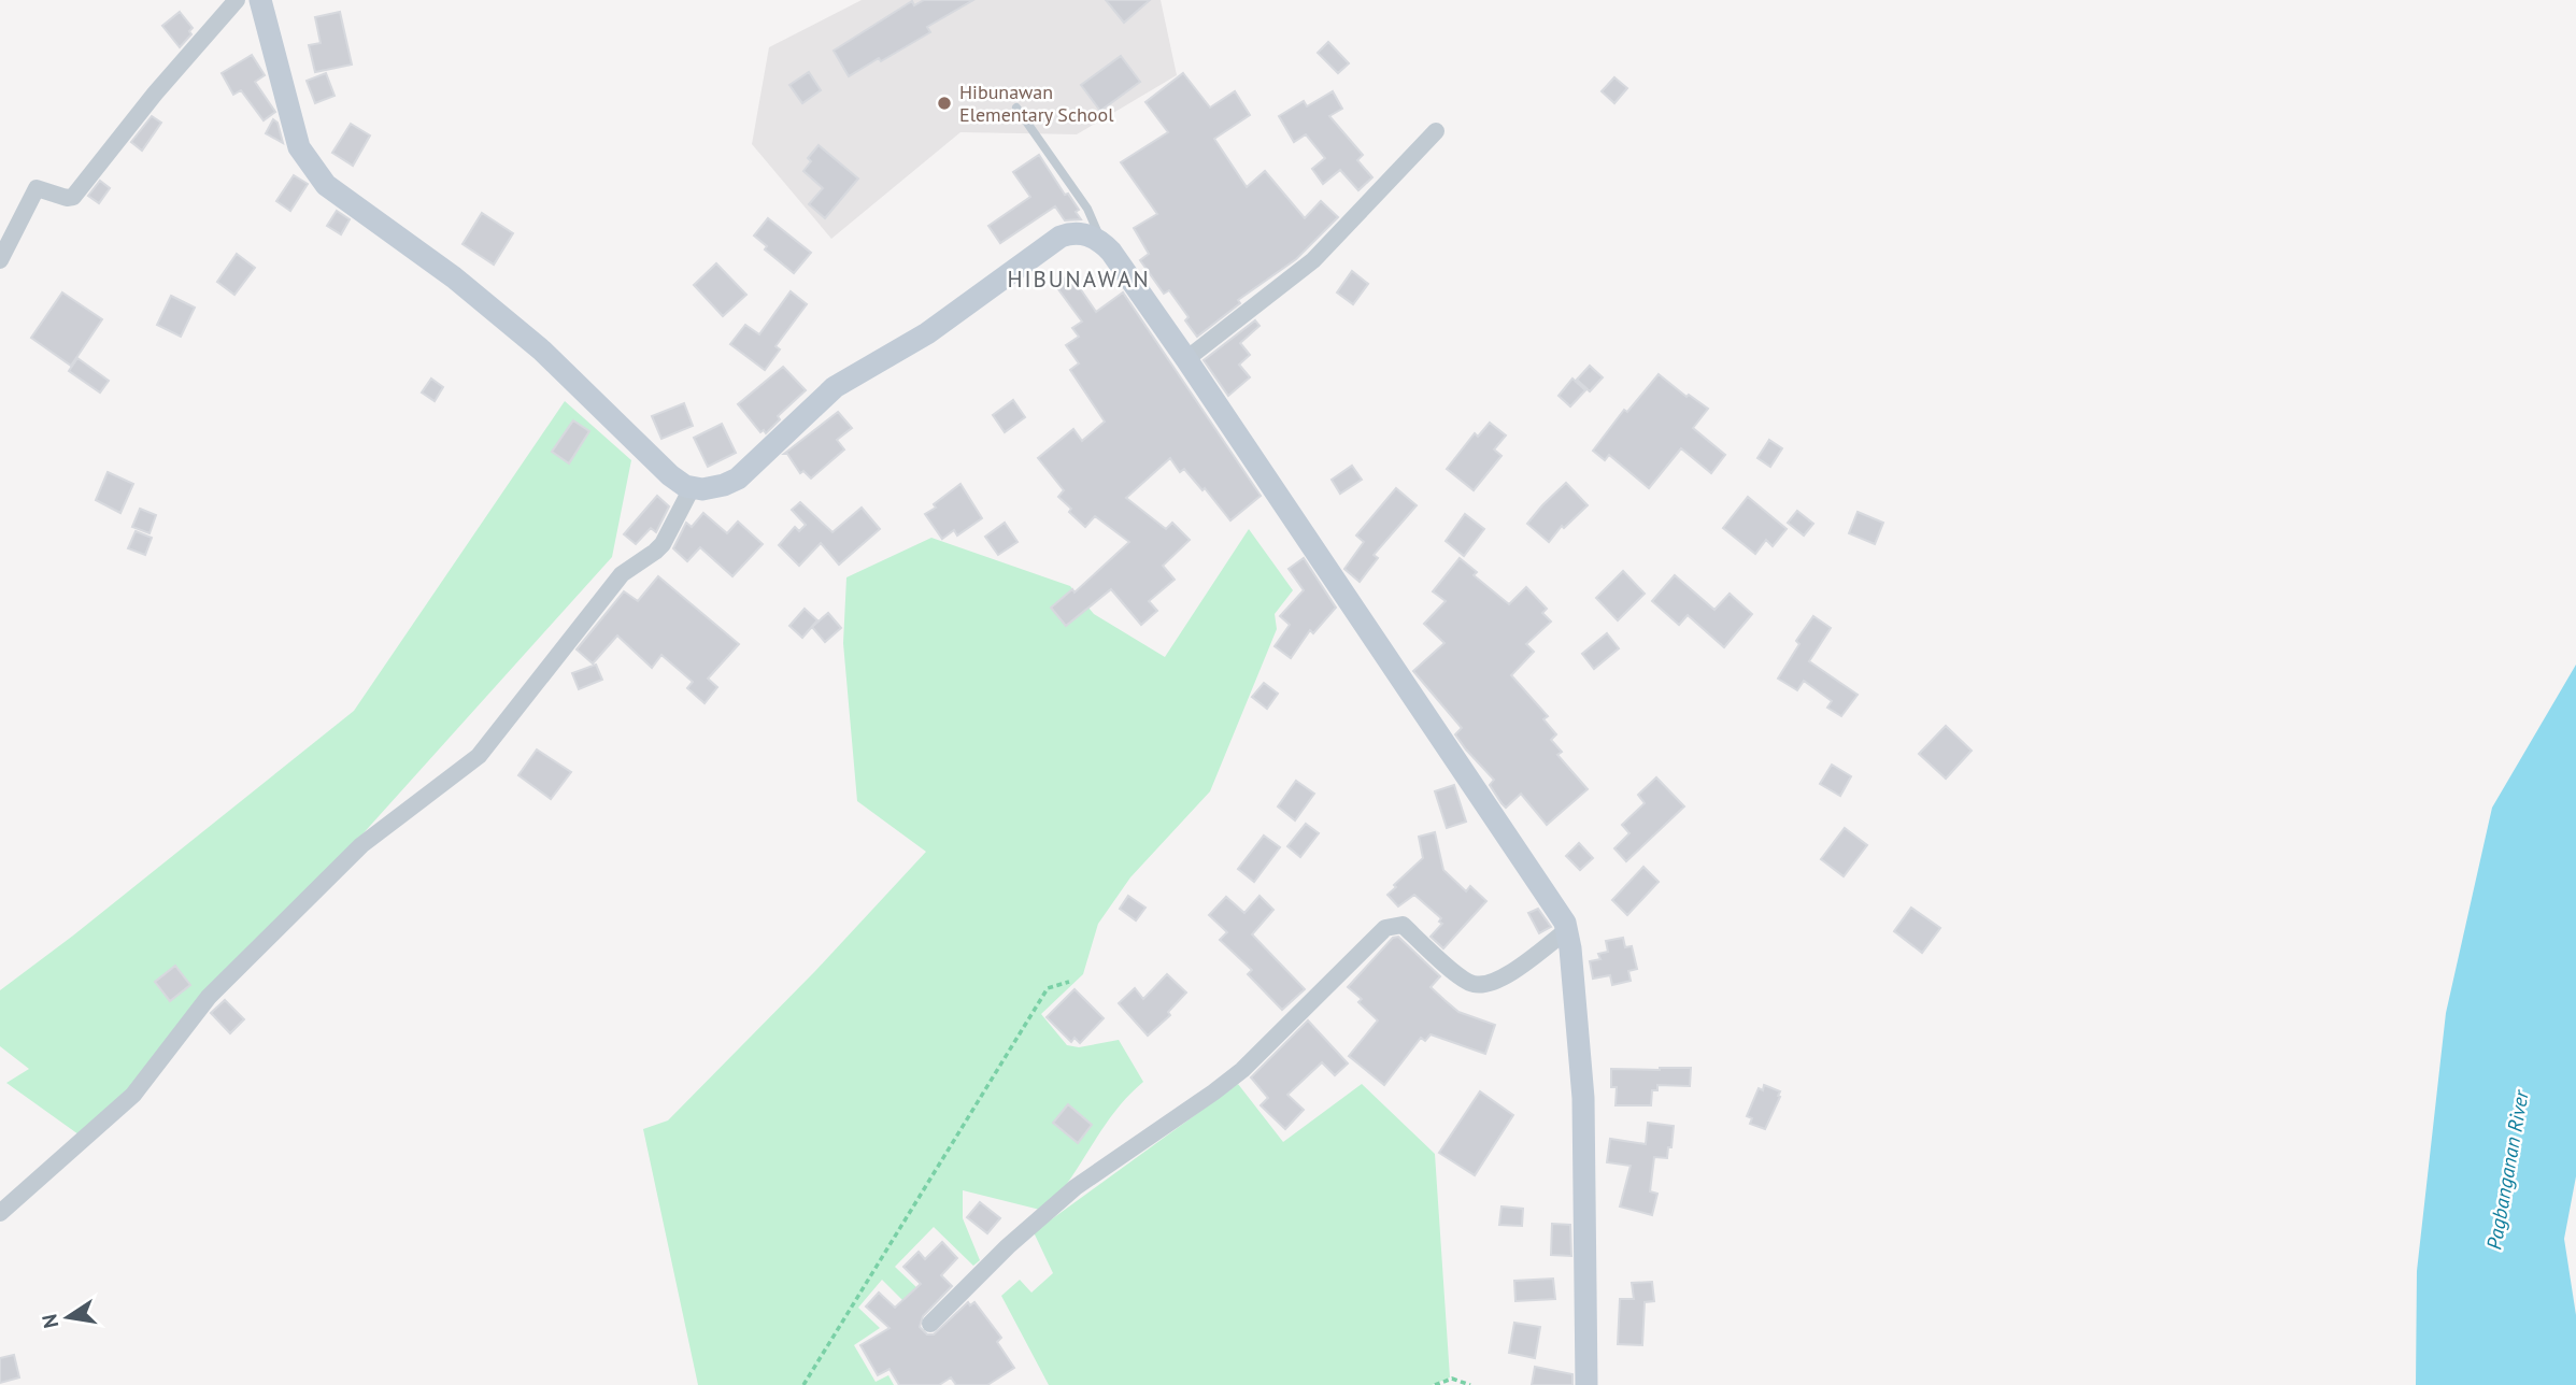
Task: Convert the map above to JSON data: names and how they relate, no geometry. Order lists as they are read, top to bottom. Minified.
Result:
{"districts":["HIBUNAWAN"],"water":["Pagbanganan River"],"places":["Hibunawan Elementary School"],"north":"left"}
